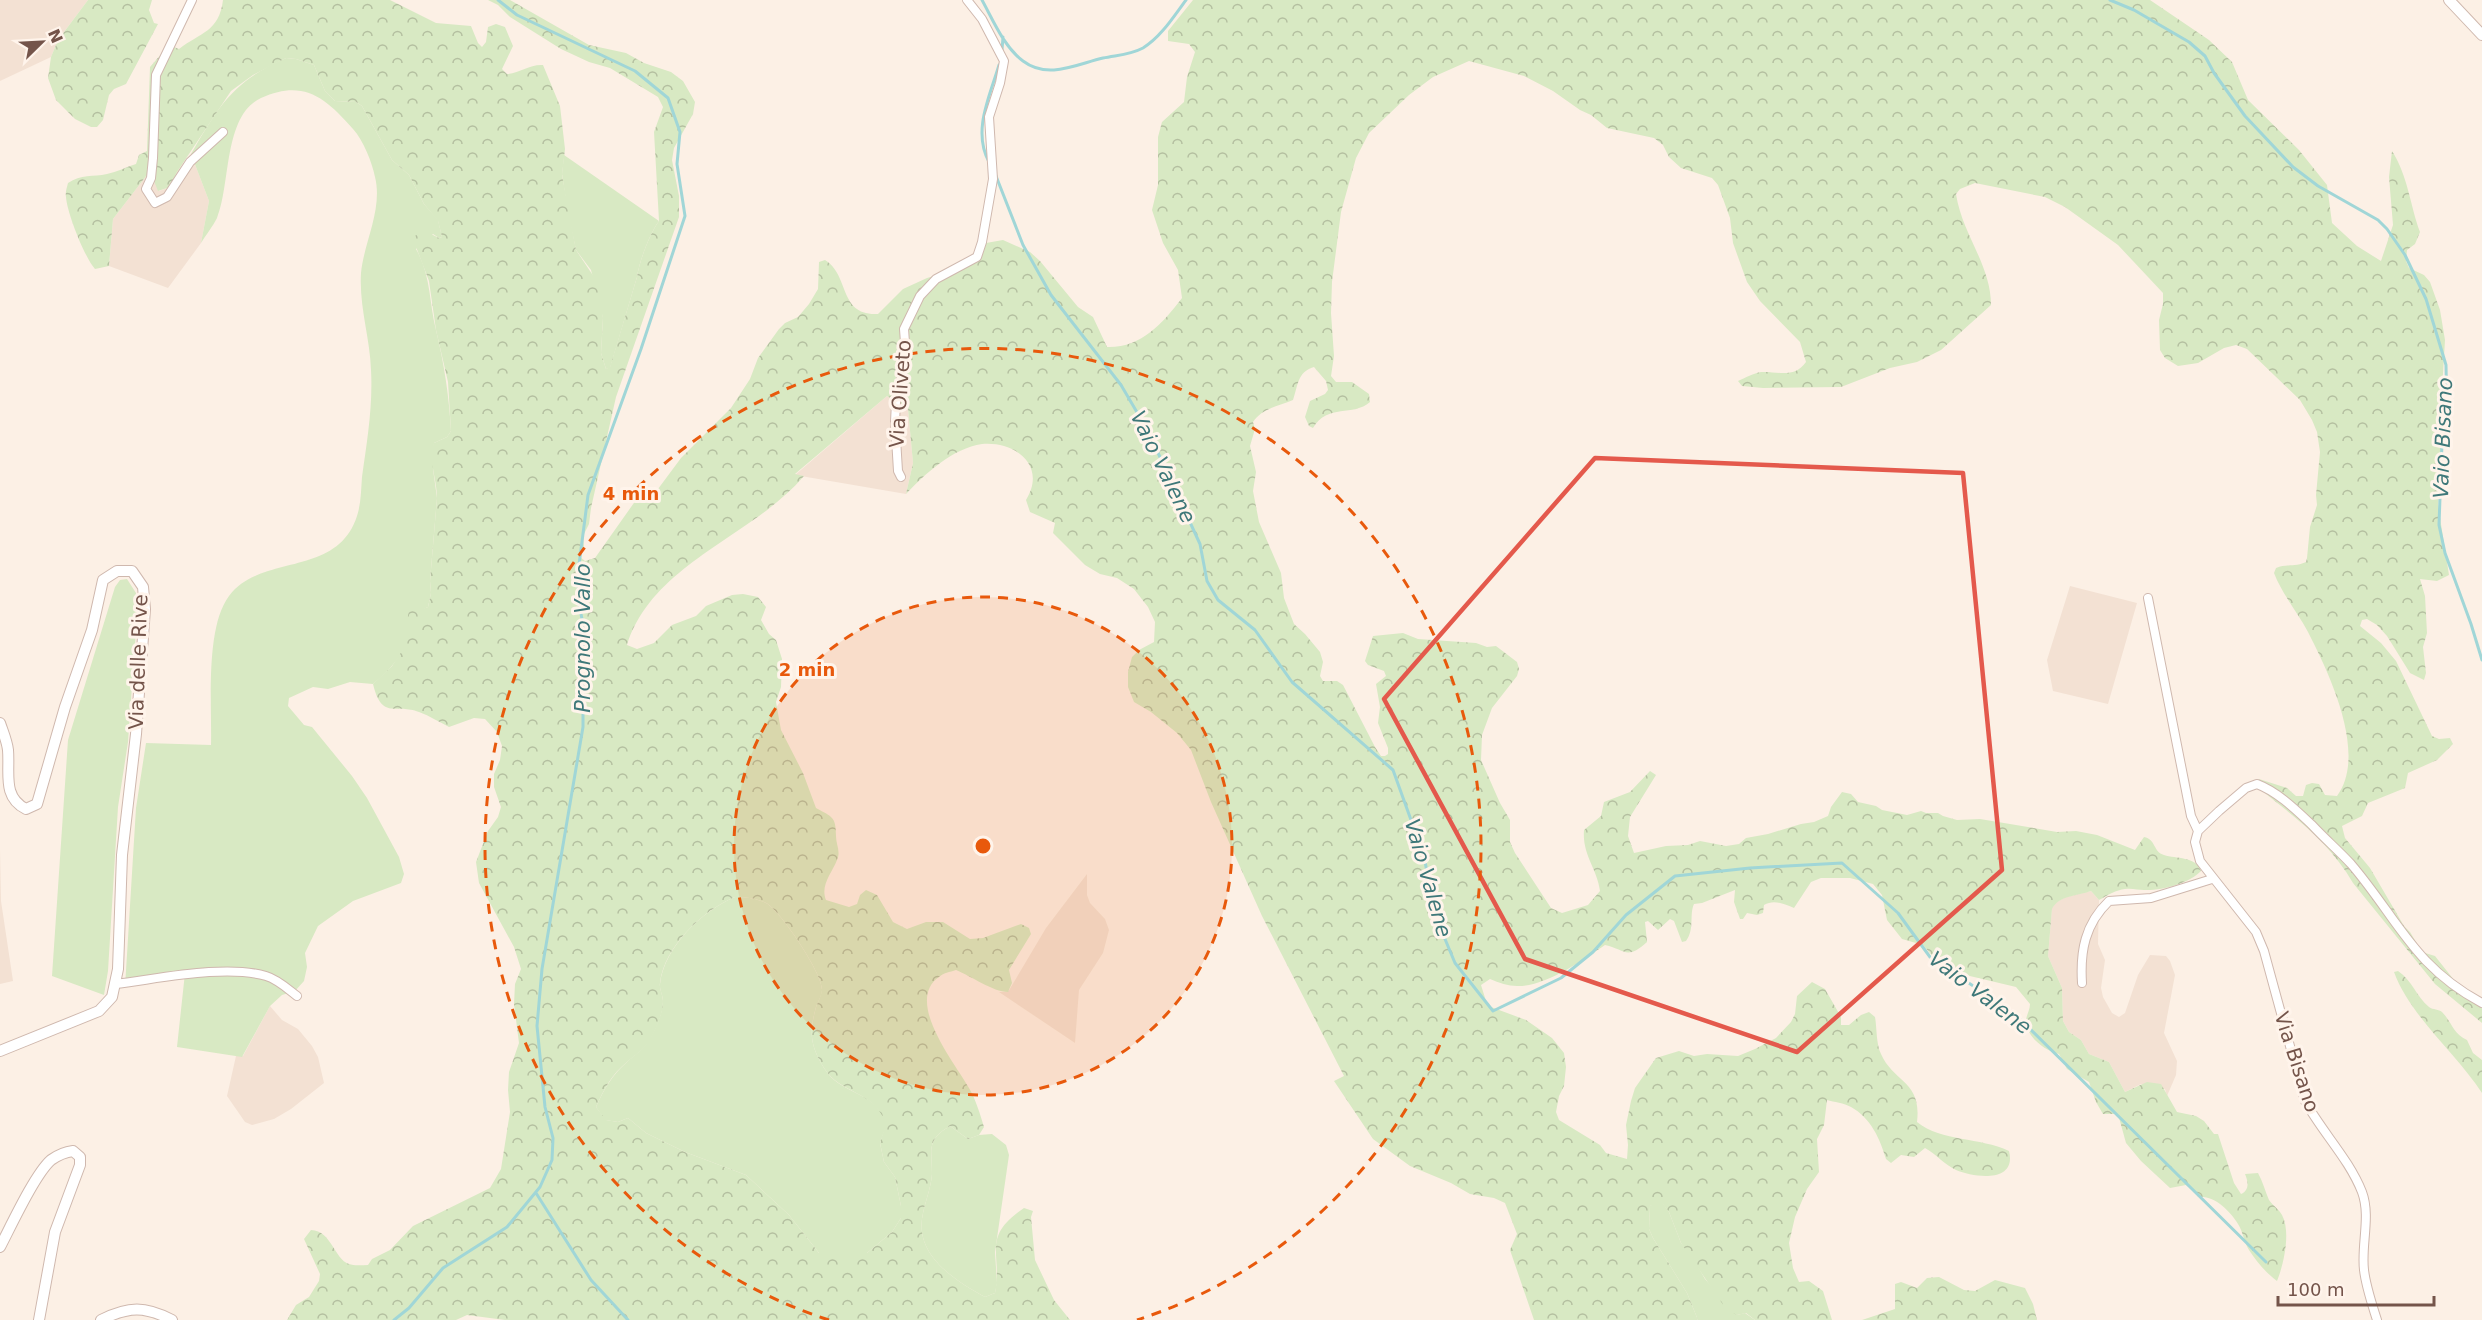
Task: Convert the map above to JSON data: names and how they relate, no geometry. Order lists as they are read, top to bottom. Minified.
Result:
{"streets":{"street":["Via Oliveto","Via delle Rive","Via Bisano"]},"water":["Vaio Bisano","Vaio Valene","Prognolo Vallo"],"scale_bar":"100 m","north":"top right","rings":["4 min","2 min"]}
